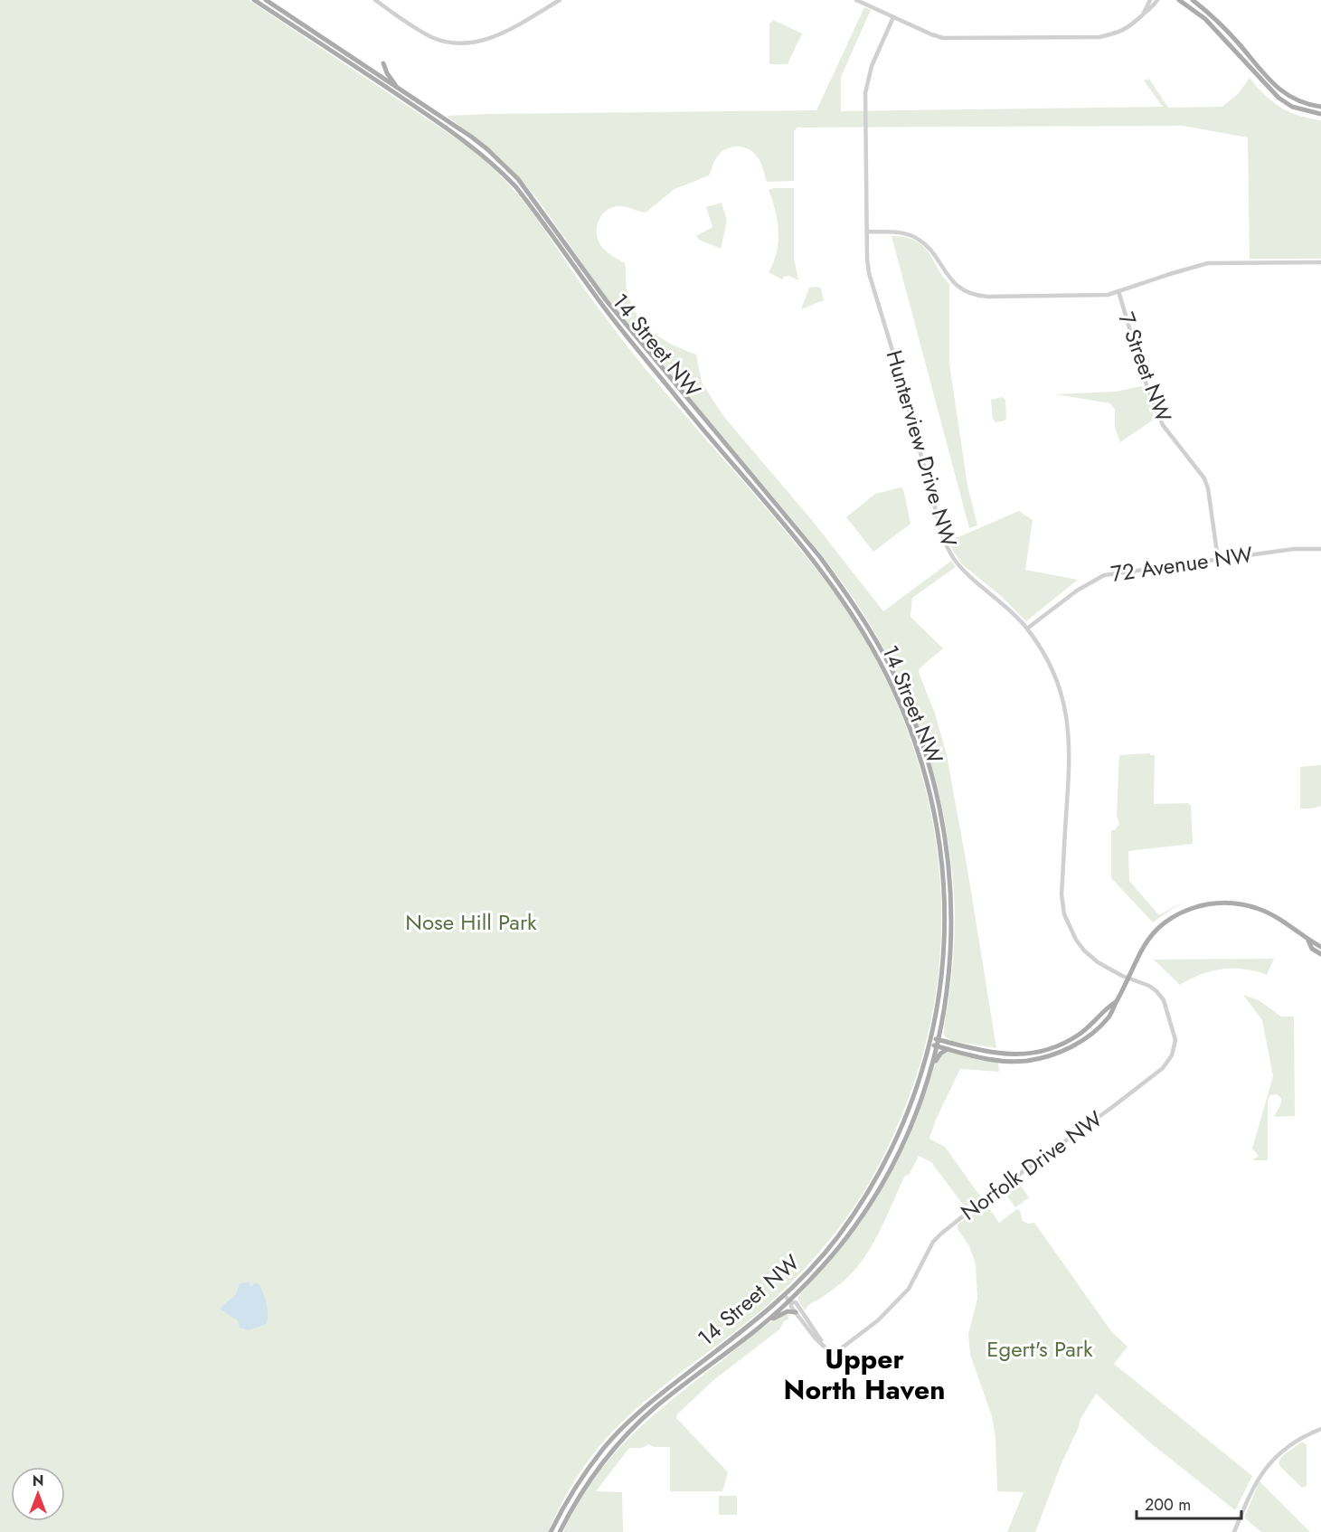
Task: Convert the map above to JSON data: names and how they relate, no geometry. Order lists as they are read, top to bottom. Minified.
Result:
{"streets":{"main road":["14 Street NW"],"street":["7 Street NW","Hunterview Drive NW","72 Avenue NW","Norfolk Drive NW"]},"crossings":[["7 Street NW","72 Avenue NW"],["Hunterview Drive NW","72 Avenue NW"],["Hunterview Drive NW","Norfolk Drive NW"]],"districts":["Upper North Haven"],"parks":["Nose Hill Park","Egert's Park"],"scale_bar":"200 m","north":"top"}
